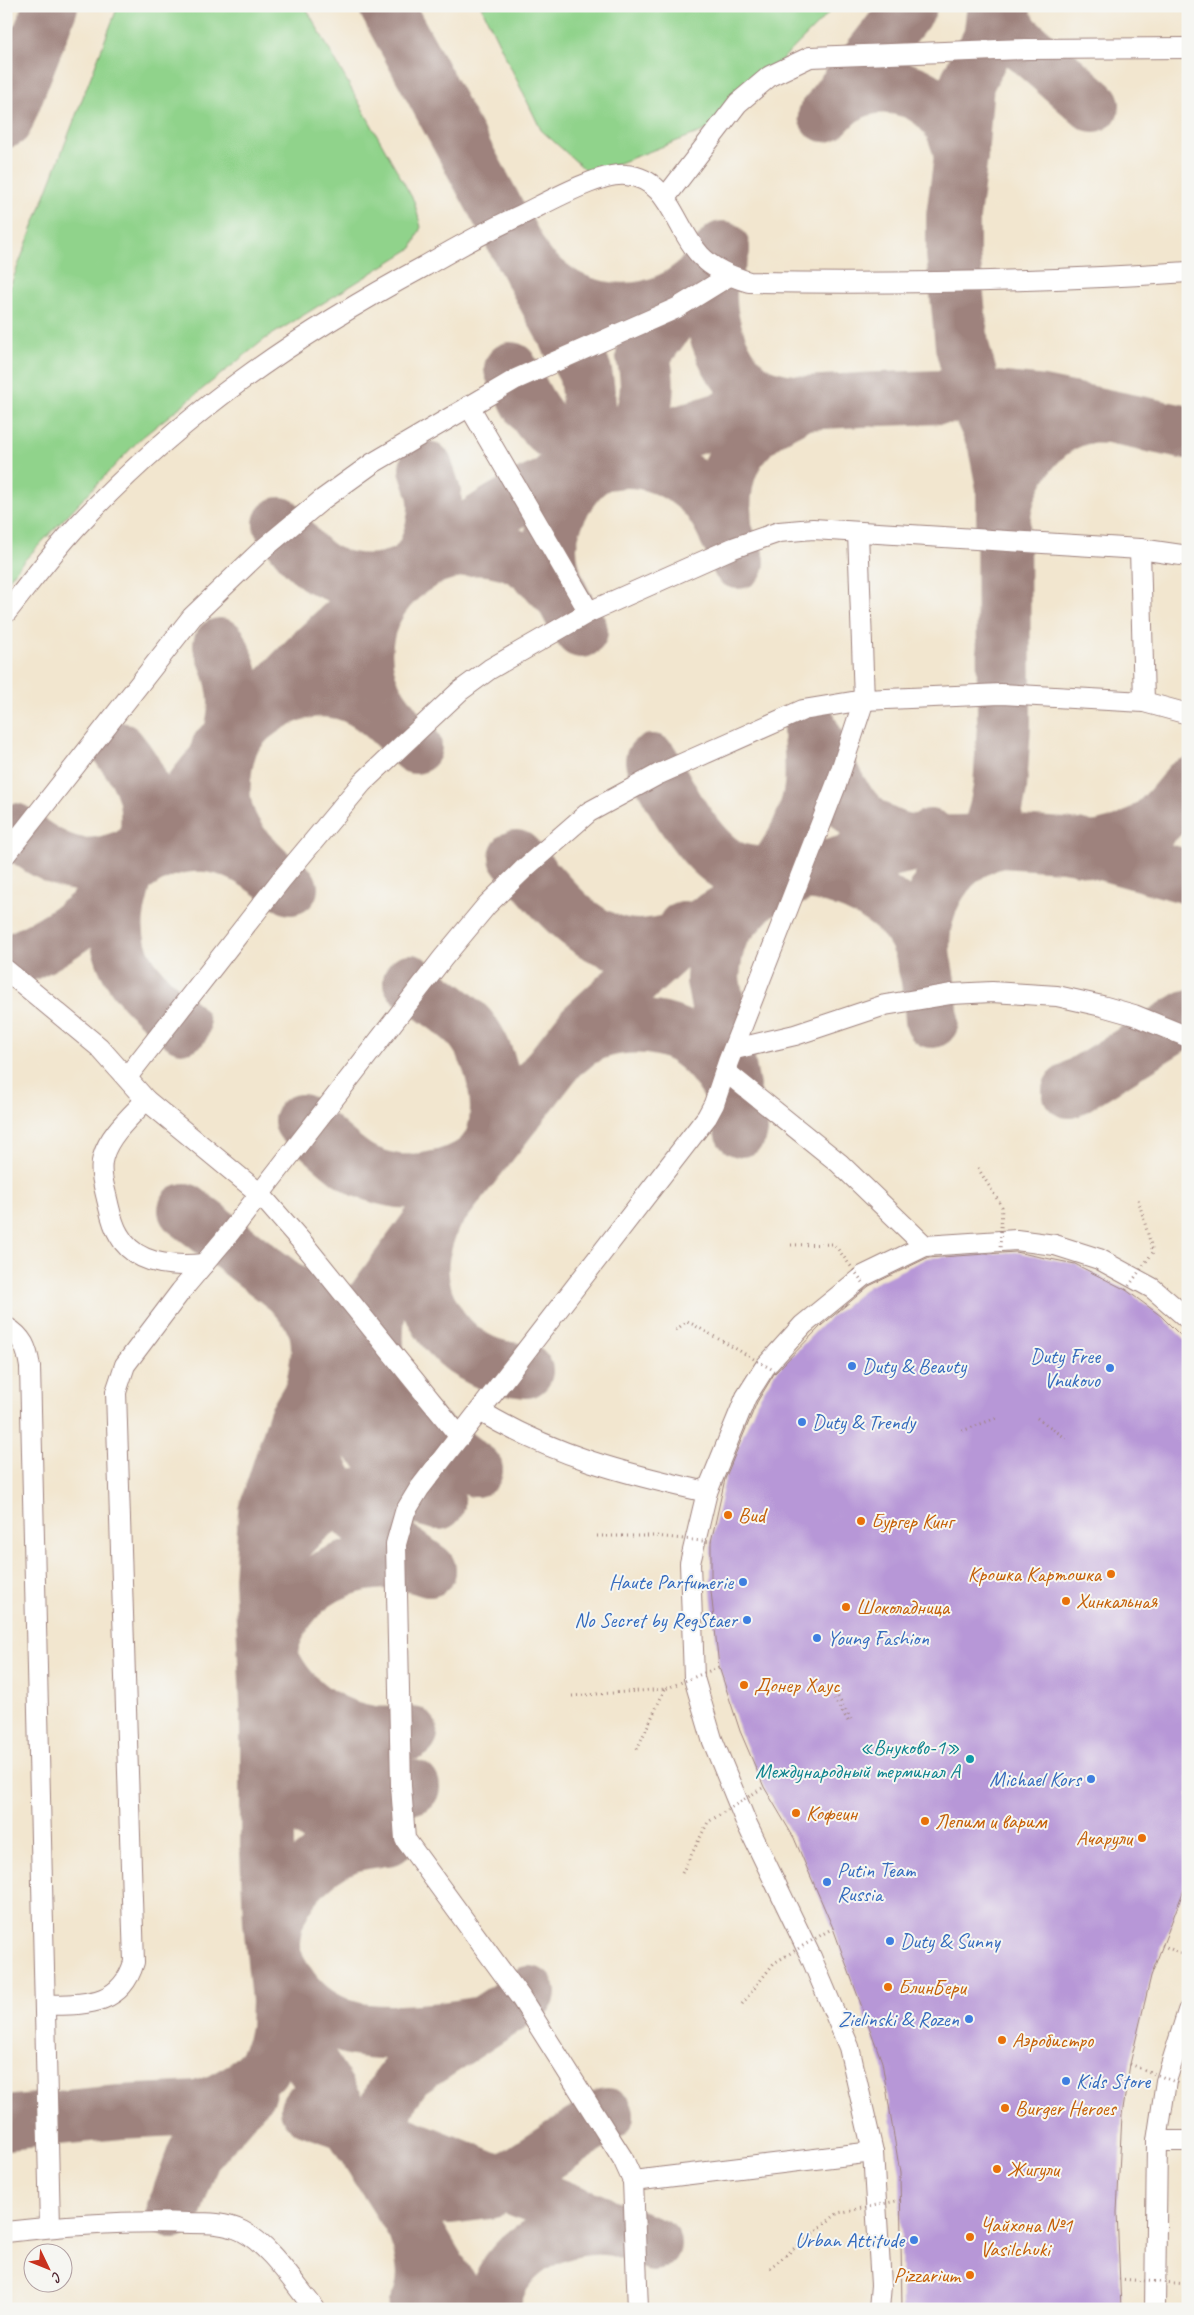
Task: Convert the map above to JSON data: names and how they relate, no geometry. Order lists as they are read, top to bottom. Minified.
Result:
{"places":["Duty & Beauty","Duty Free Vnukovo","Duty & Trendy","Bud","Бургер Кинг","Крошка Картошка","Haute Parfumerie","Хинкальная","Шоколадница","No Secret by RegStaer","Young Fashion","Донер Хаус","«Внуково-1» Международный терминал А","Michael Kors","Кофеин","Лепим и варим","Ачарули","Putin Team Russia","Duty & Sunny","БлинБери","Zielinski & Rozen","Аэробистро","Kids Store","Burger Heroes","Жигули","Чайхона №1 Vasilchuki","Urban Attitude","Pizzarium"],"north":"bottom right"}
